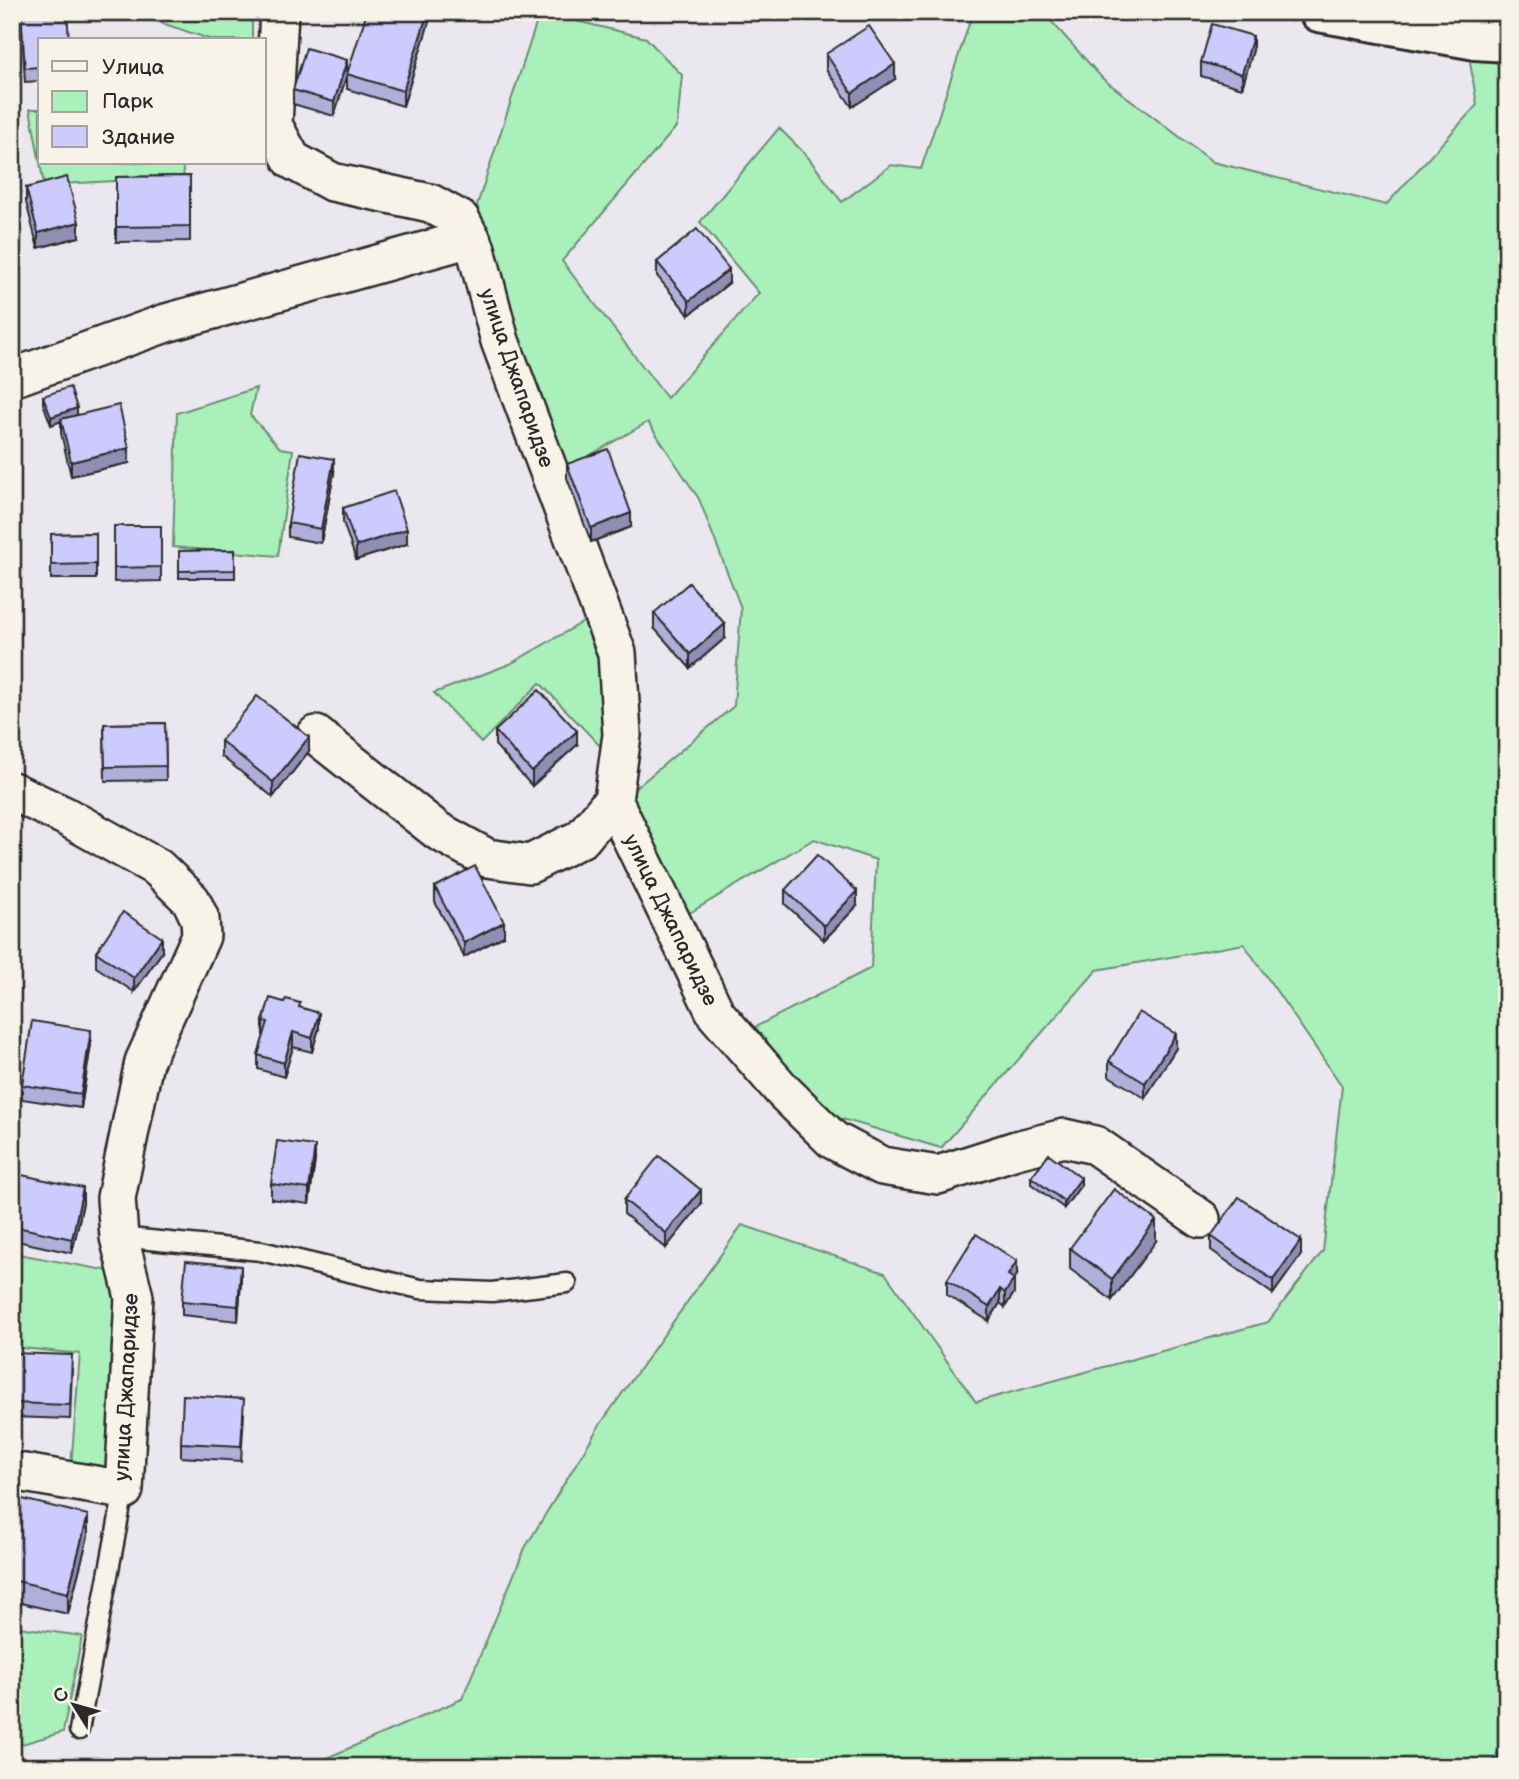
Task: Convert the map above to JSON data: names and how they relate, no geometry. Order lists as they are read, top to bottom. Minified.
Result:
{"streets":{"street":["улица Джапаридзе"]},"legend":["Улица","Парк","Здание"],"north":"top left"}
